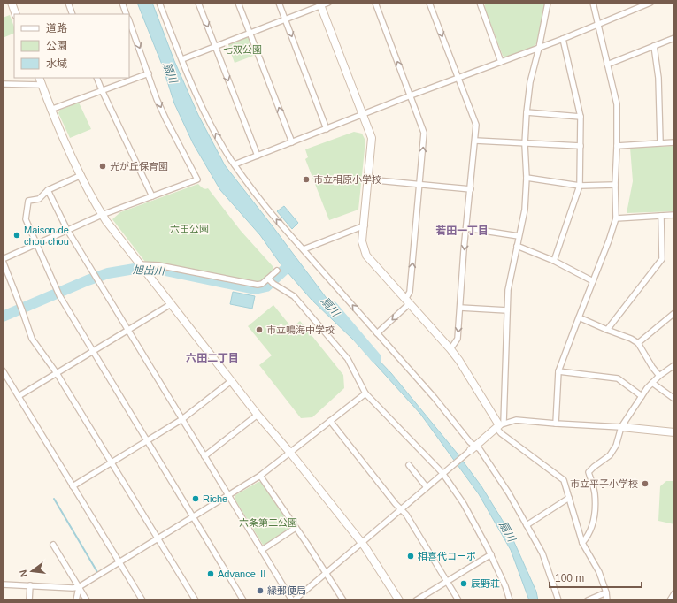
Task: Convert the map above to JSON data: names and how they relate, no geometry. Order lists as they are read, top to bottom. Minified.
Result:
{"districts":["若田一丁目","六田二丁目"],"water":["扇川","旭出川"],"parks":["七双公園","六田公園","六条第二公園"],"places":["光が丘保育園","市立相原小学校","Maison de chou chou","市立鳴海中学校","市立平子小学校","Riche","相喜代コーポ","Advance Ⅱ","辰野荘","緑郵便局"],"legend":["道路","公園","水域"],"scale_bar":"100 m","north":"left"}
